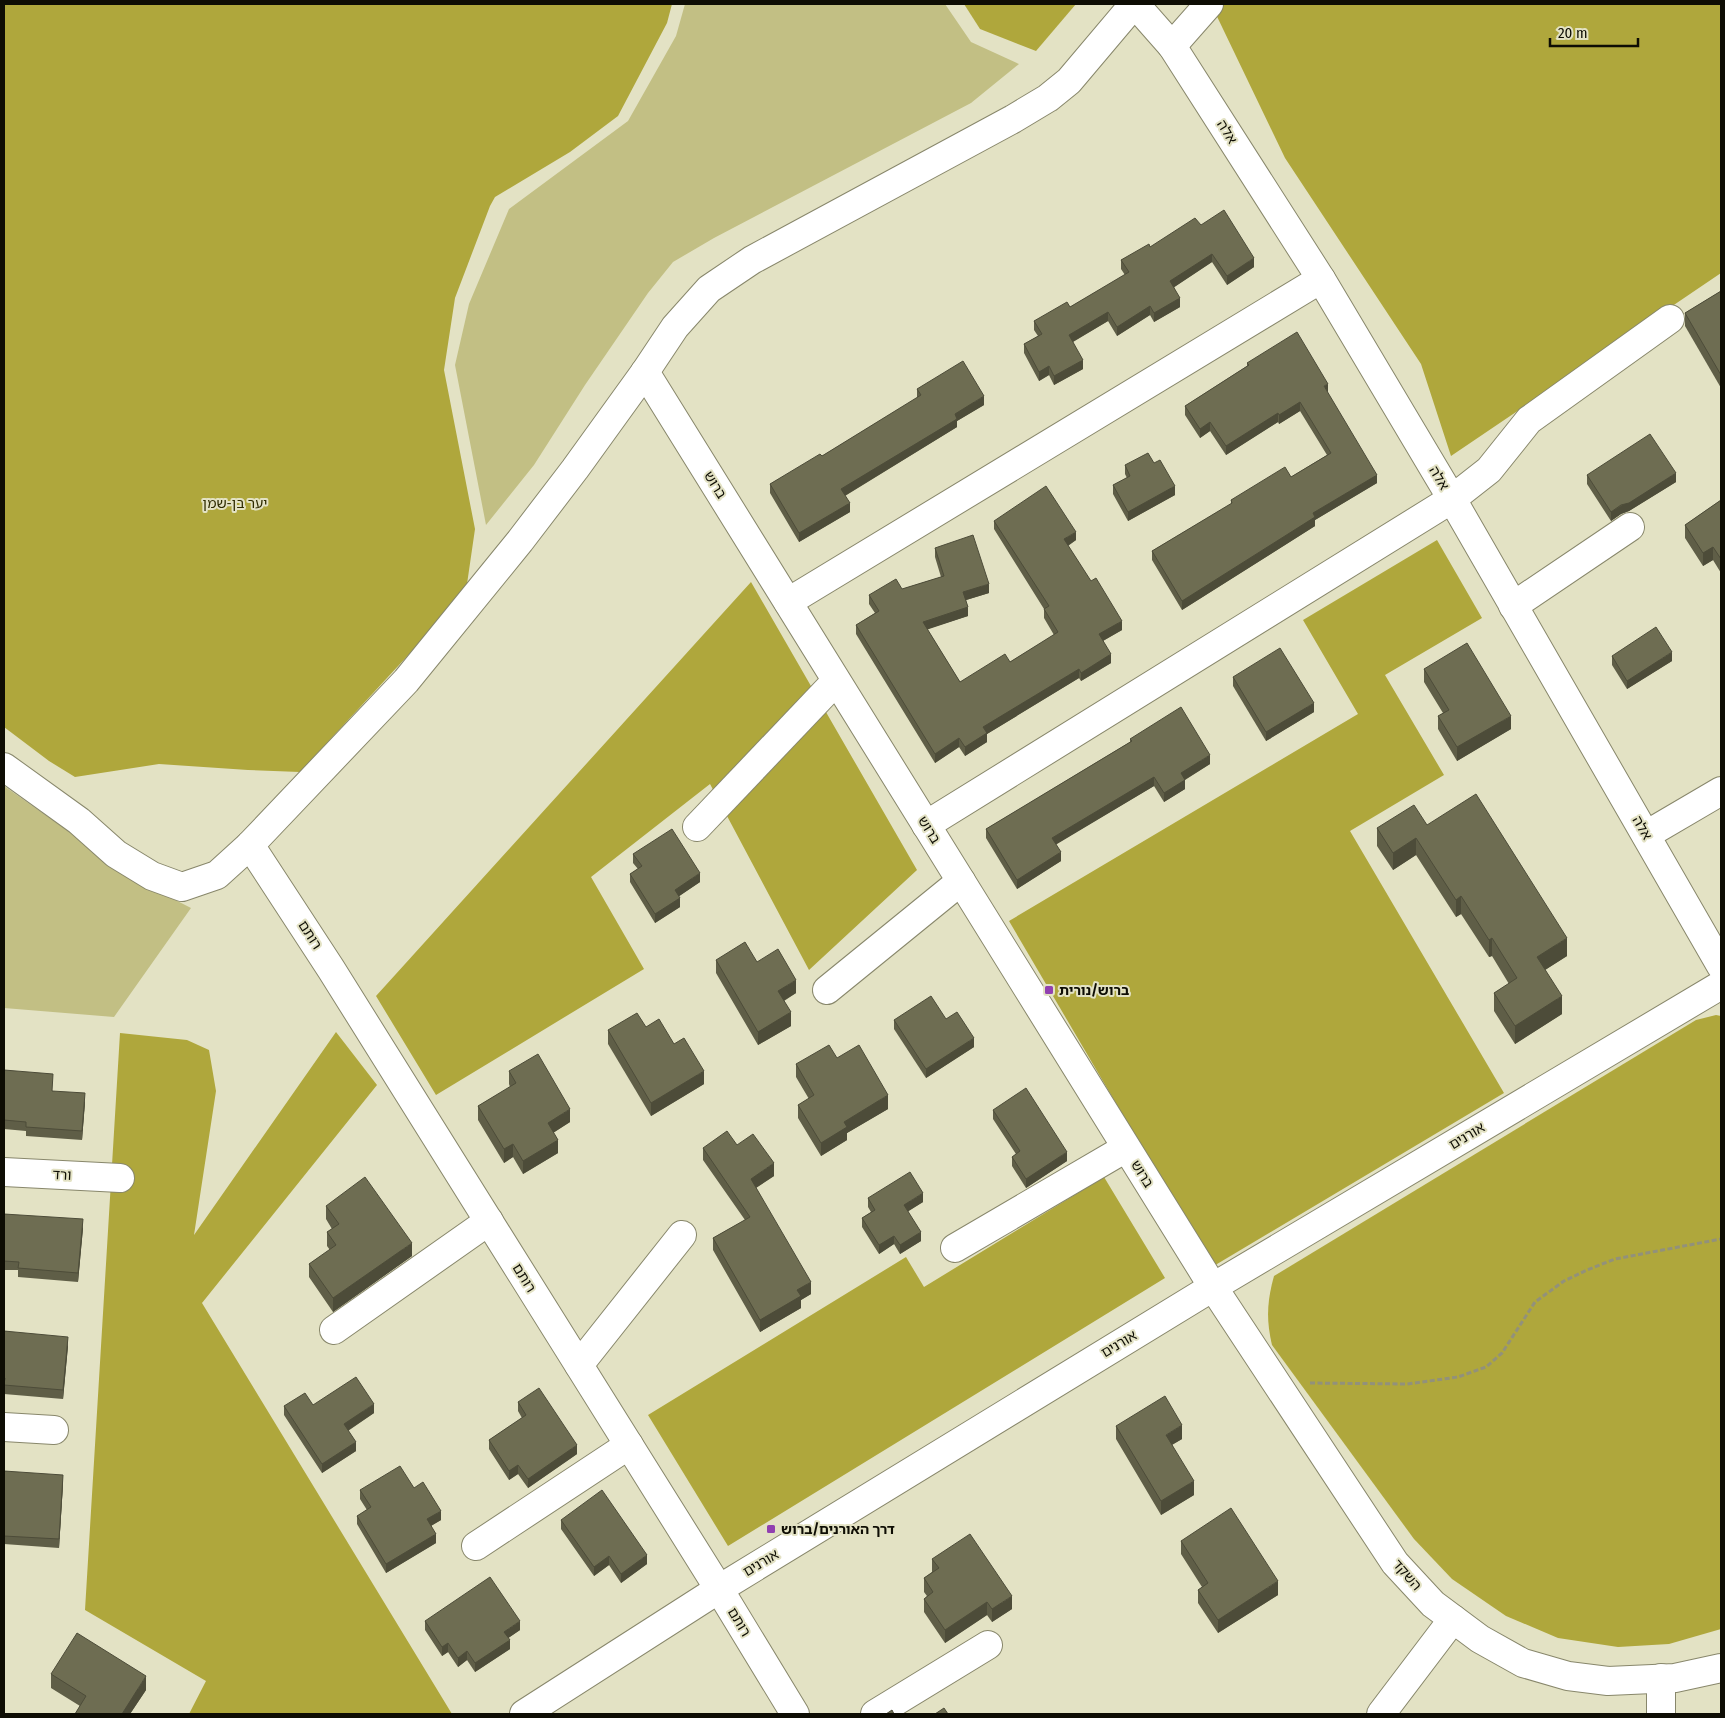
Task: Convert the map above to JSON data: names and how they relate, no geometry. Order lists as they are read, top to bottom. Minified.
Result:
{"streets":{"street":["אלה","ברוש","רותם","אורנים","ורד","השקד"]},"crossings":[["ברוש","אורנים"],["ברוש","השקד"],["רותם","אורנים"],["אורנים","השקד"]],"parks":["יער בן-שמן"],"places":{"transit":["ברוש/נורית","דרך האורנים/ברוש"]},"scale_bar":"20 m"}
